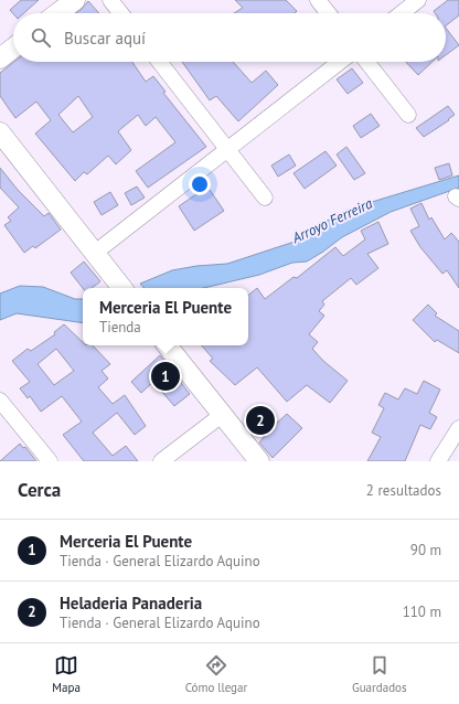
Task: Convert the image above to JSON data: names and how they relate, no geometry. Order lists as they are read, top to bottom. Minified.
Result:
{"water":["Arroyo Ferreira"],"page":{"search":"Buscar aquí","popup":["Merceria El Puente","Tienda"],"pins":["1","2"],"heading":["Cerca","2 resultados"],"list":[{"mark":"1","name":"Merceria El Puente","note":"Tienda · General Elizardo Aquino","value":"90 m"},{"mark":"2","name":"Heladeria Panaderia","note":"Tienda · General Elizardo Aquino","value":"110 m"}],"nav":["Mapa","Cómo llegar","Guardados"]}}
